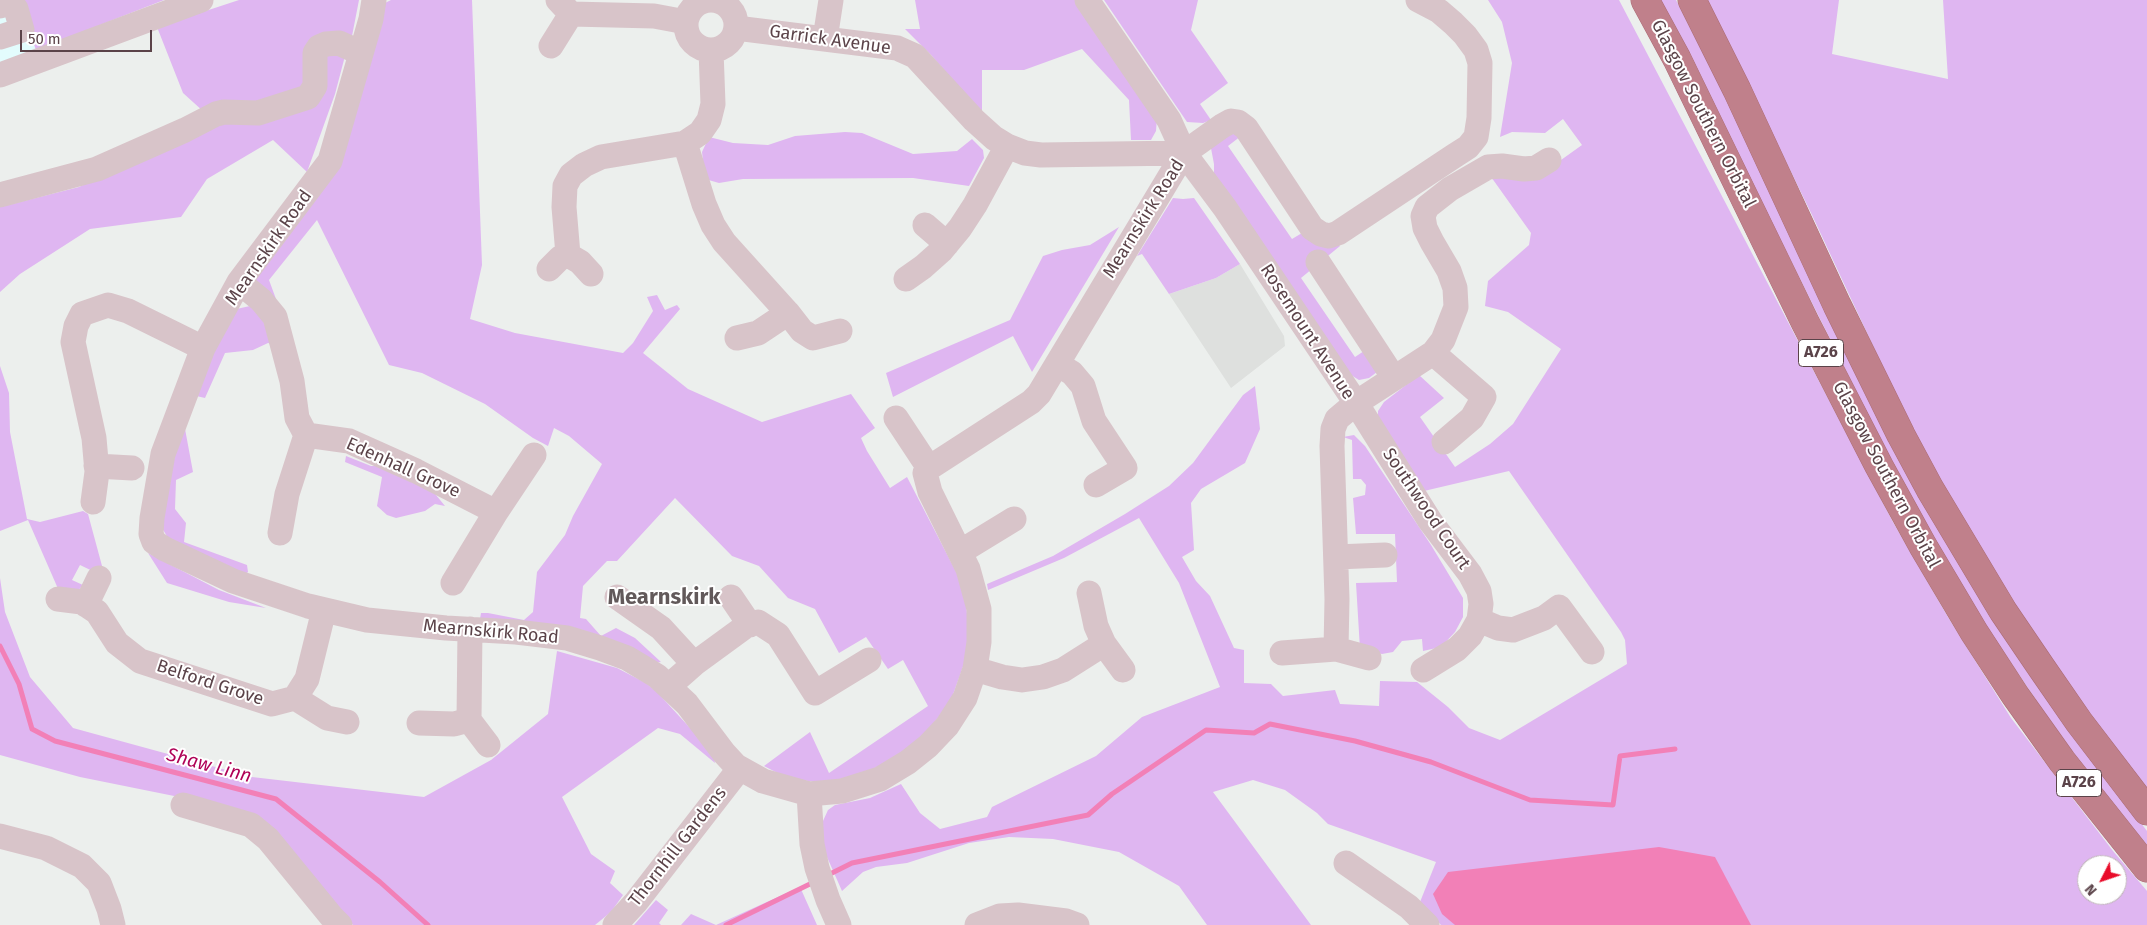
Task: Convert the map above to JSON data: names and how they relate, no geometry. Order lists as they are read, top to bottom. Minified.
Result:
{"streets":{"highway":["Glasgow Southern Orbital","A726"],"street":["Garrick Avenue","Mearnskirk Road","Rosemount Avenue","Edenhall Grove","Southwood Court","Belford Grove","Thornhill Gardens"]},"crossings":[["Garrick Avenue","Mearnskirk Road"],["Garrick Avenue","Rosemount Avenue"],["Mearnskirk Road","Rosemount Avenue"],["Mearnskirk Road","Thornhill Gardens"],["Rosemount Avenue","Southwood Court"]],"districts":["Mearnskirk"],"water":["Shaw Linn"],"scale_bar":"50 m","north":"bottom left"}
